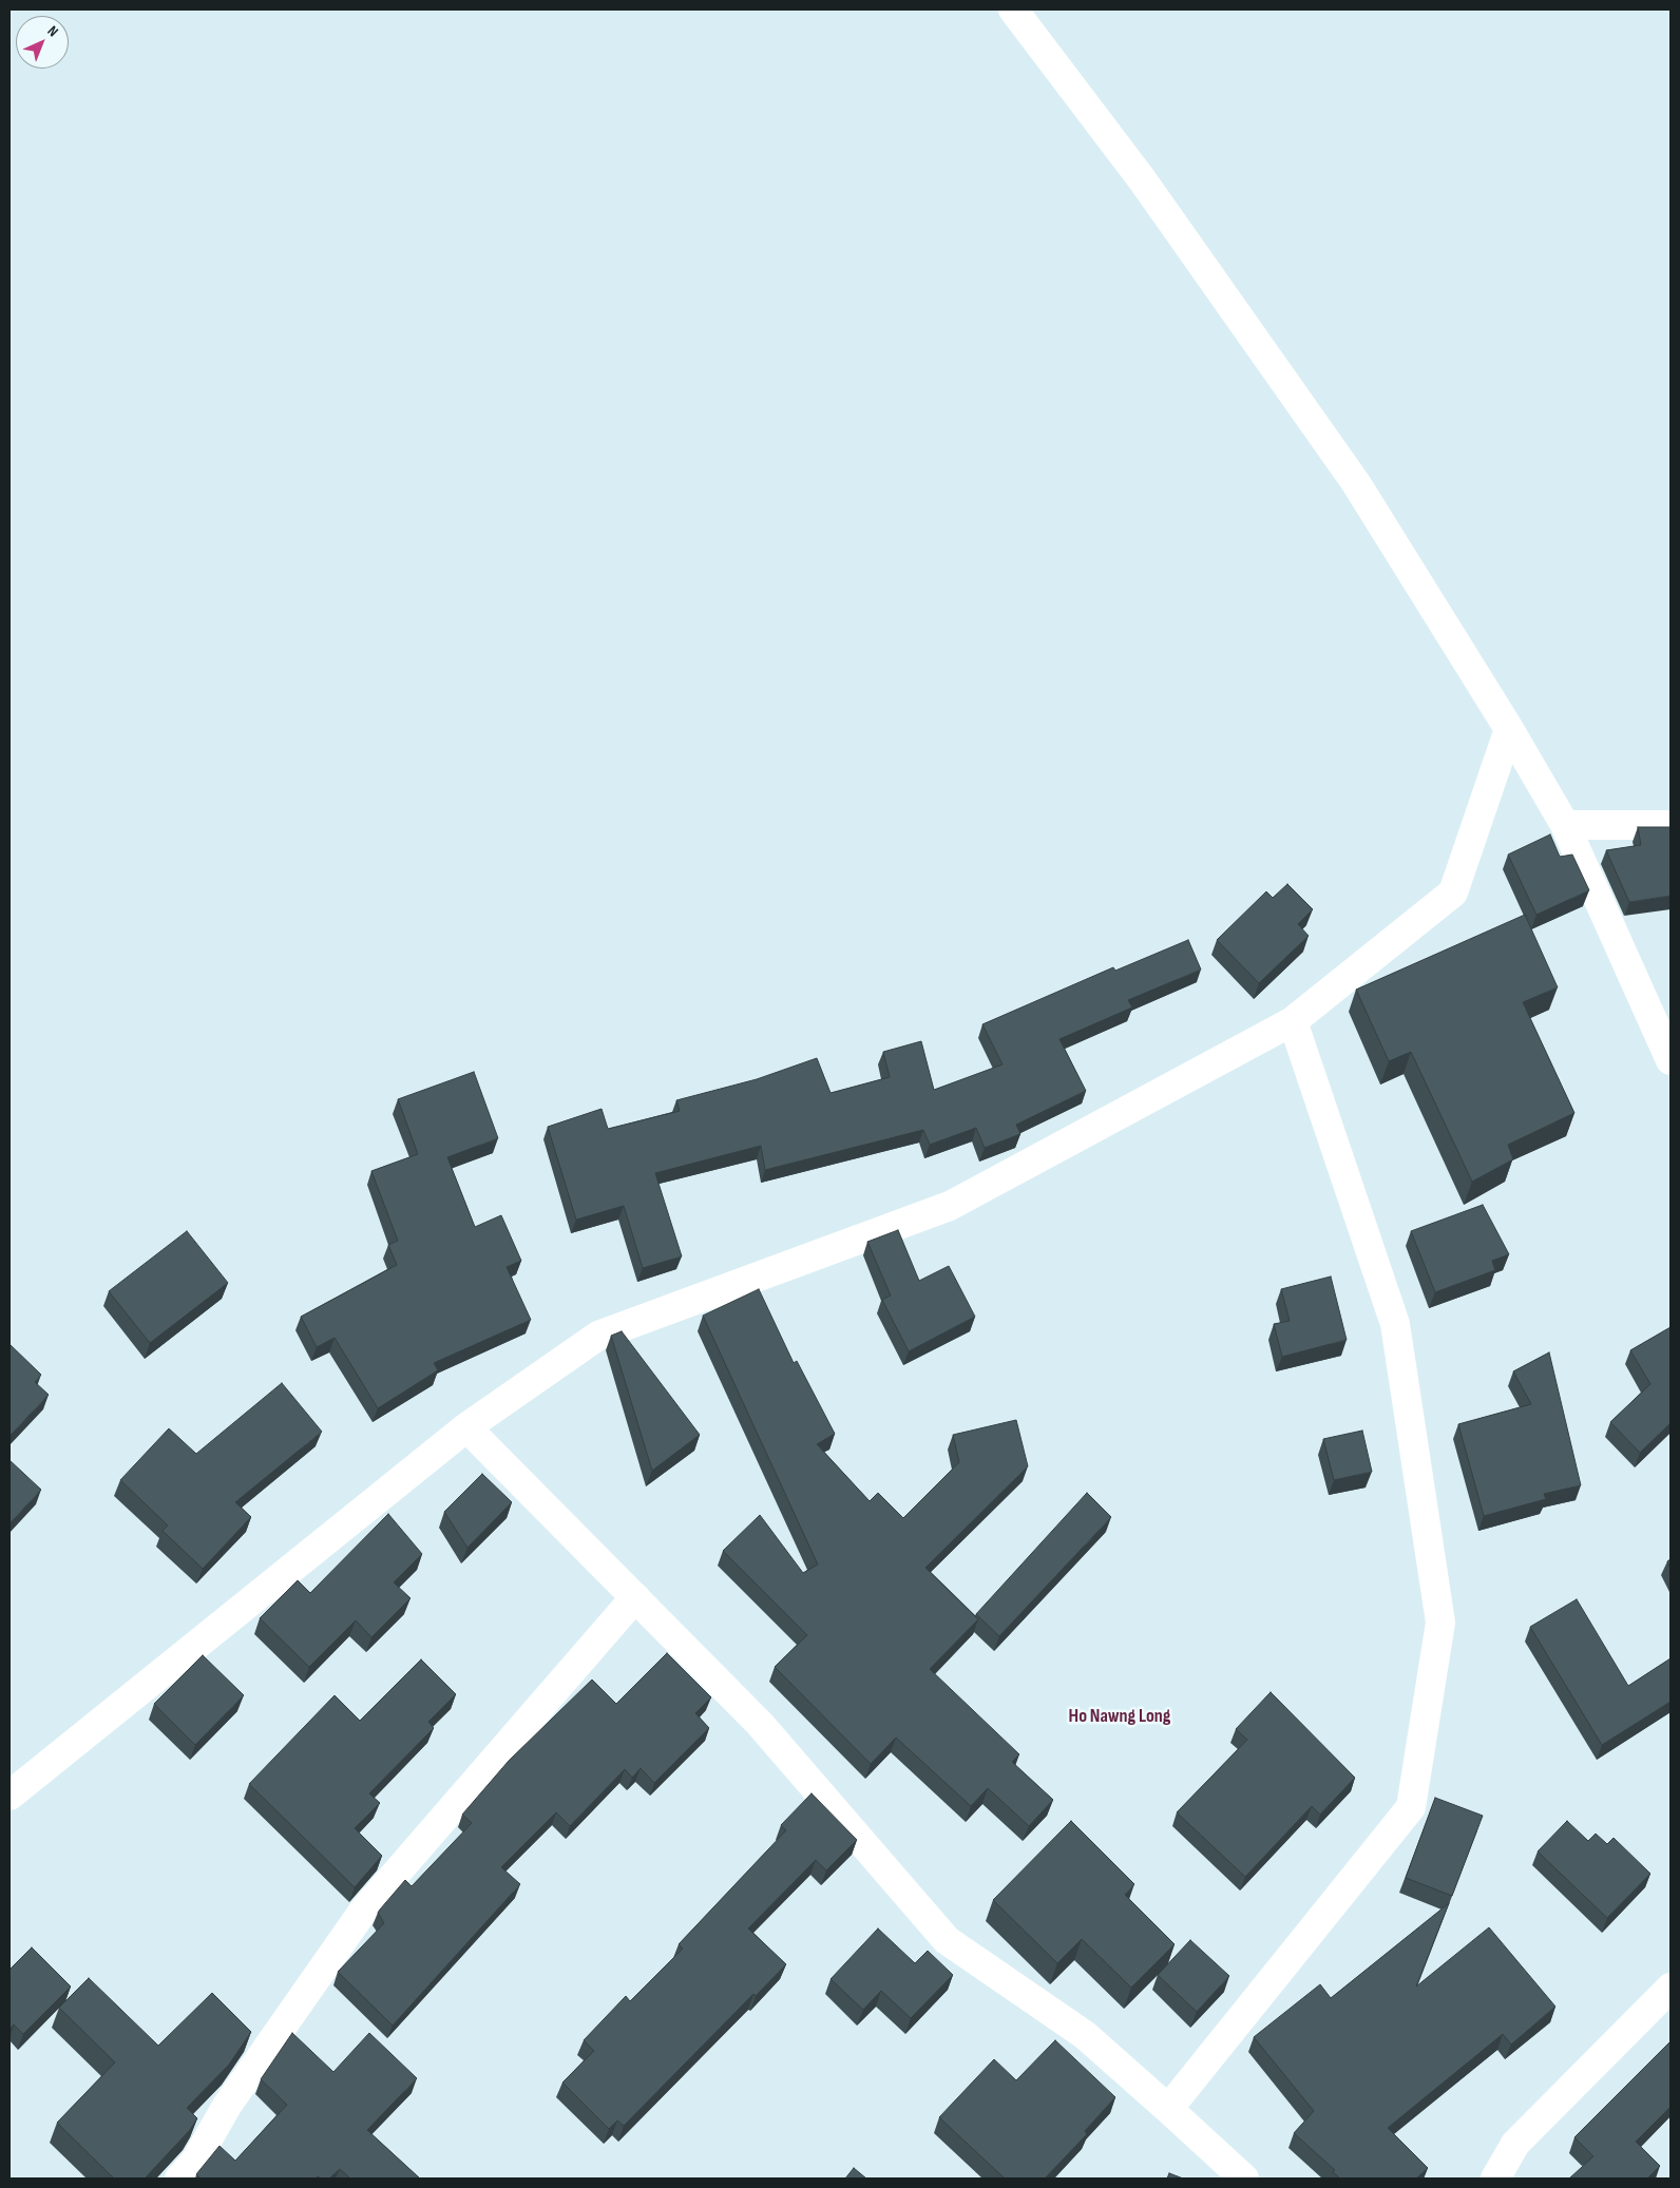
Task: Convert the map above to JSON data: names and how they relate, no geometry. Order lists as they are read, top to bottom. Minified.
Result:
{"districts":["Ho Nawng Long"],"north":"top right"}
